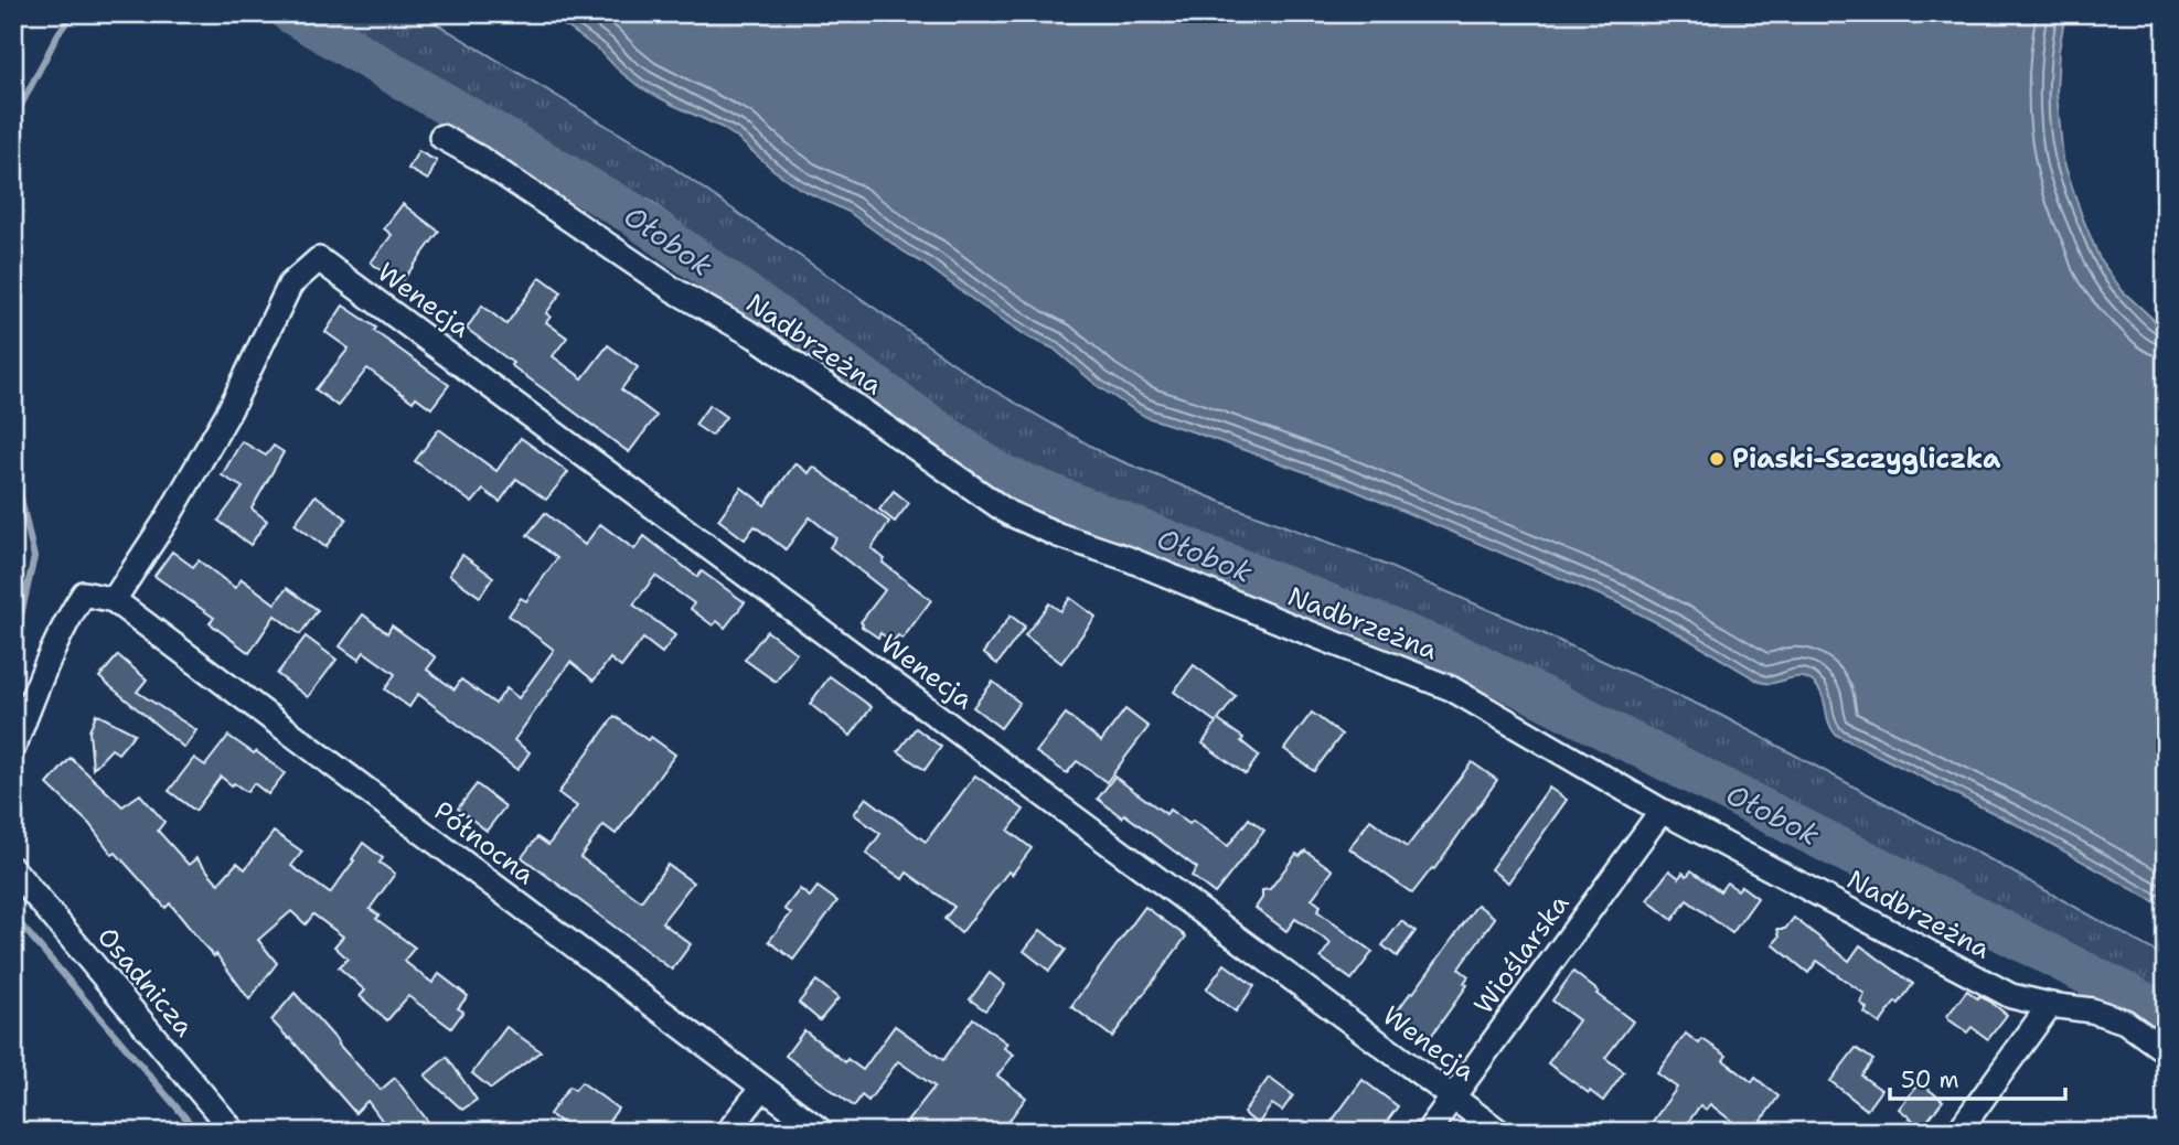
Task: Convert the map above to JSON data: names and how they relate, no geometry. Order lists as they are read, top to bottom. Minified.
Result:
{"streets":{"street":["Wenecja","Nadbrzeżna","Północna","Wioślarska","Osadnicza"]},"crossings":[["Wenecja","Północna"],["Wenecja","Wioślarska"],["Nadbrzeżna","Wioślarska"]],"water":["Ołobok"],"places":["Piaski-Szczygliczka"],"scale_bar":"50 m"}
